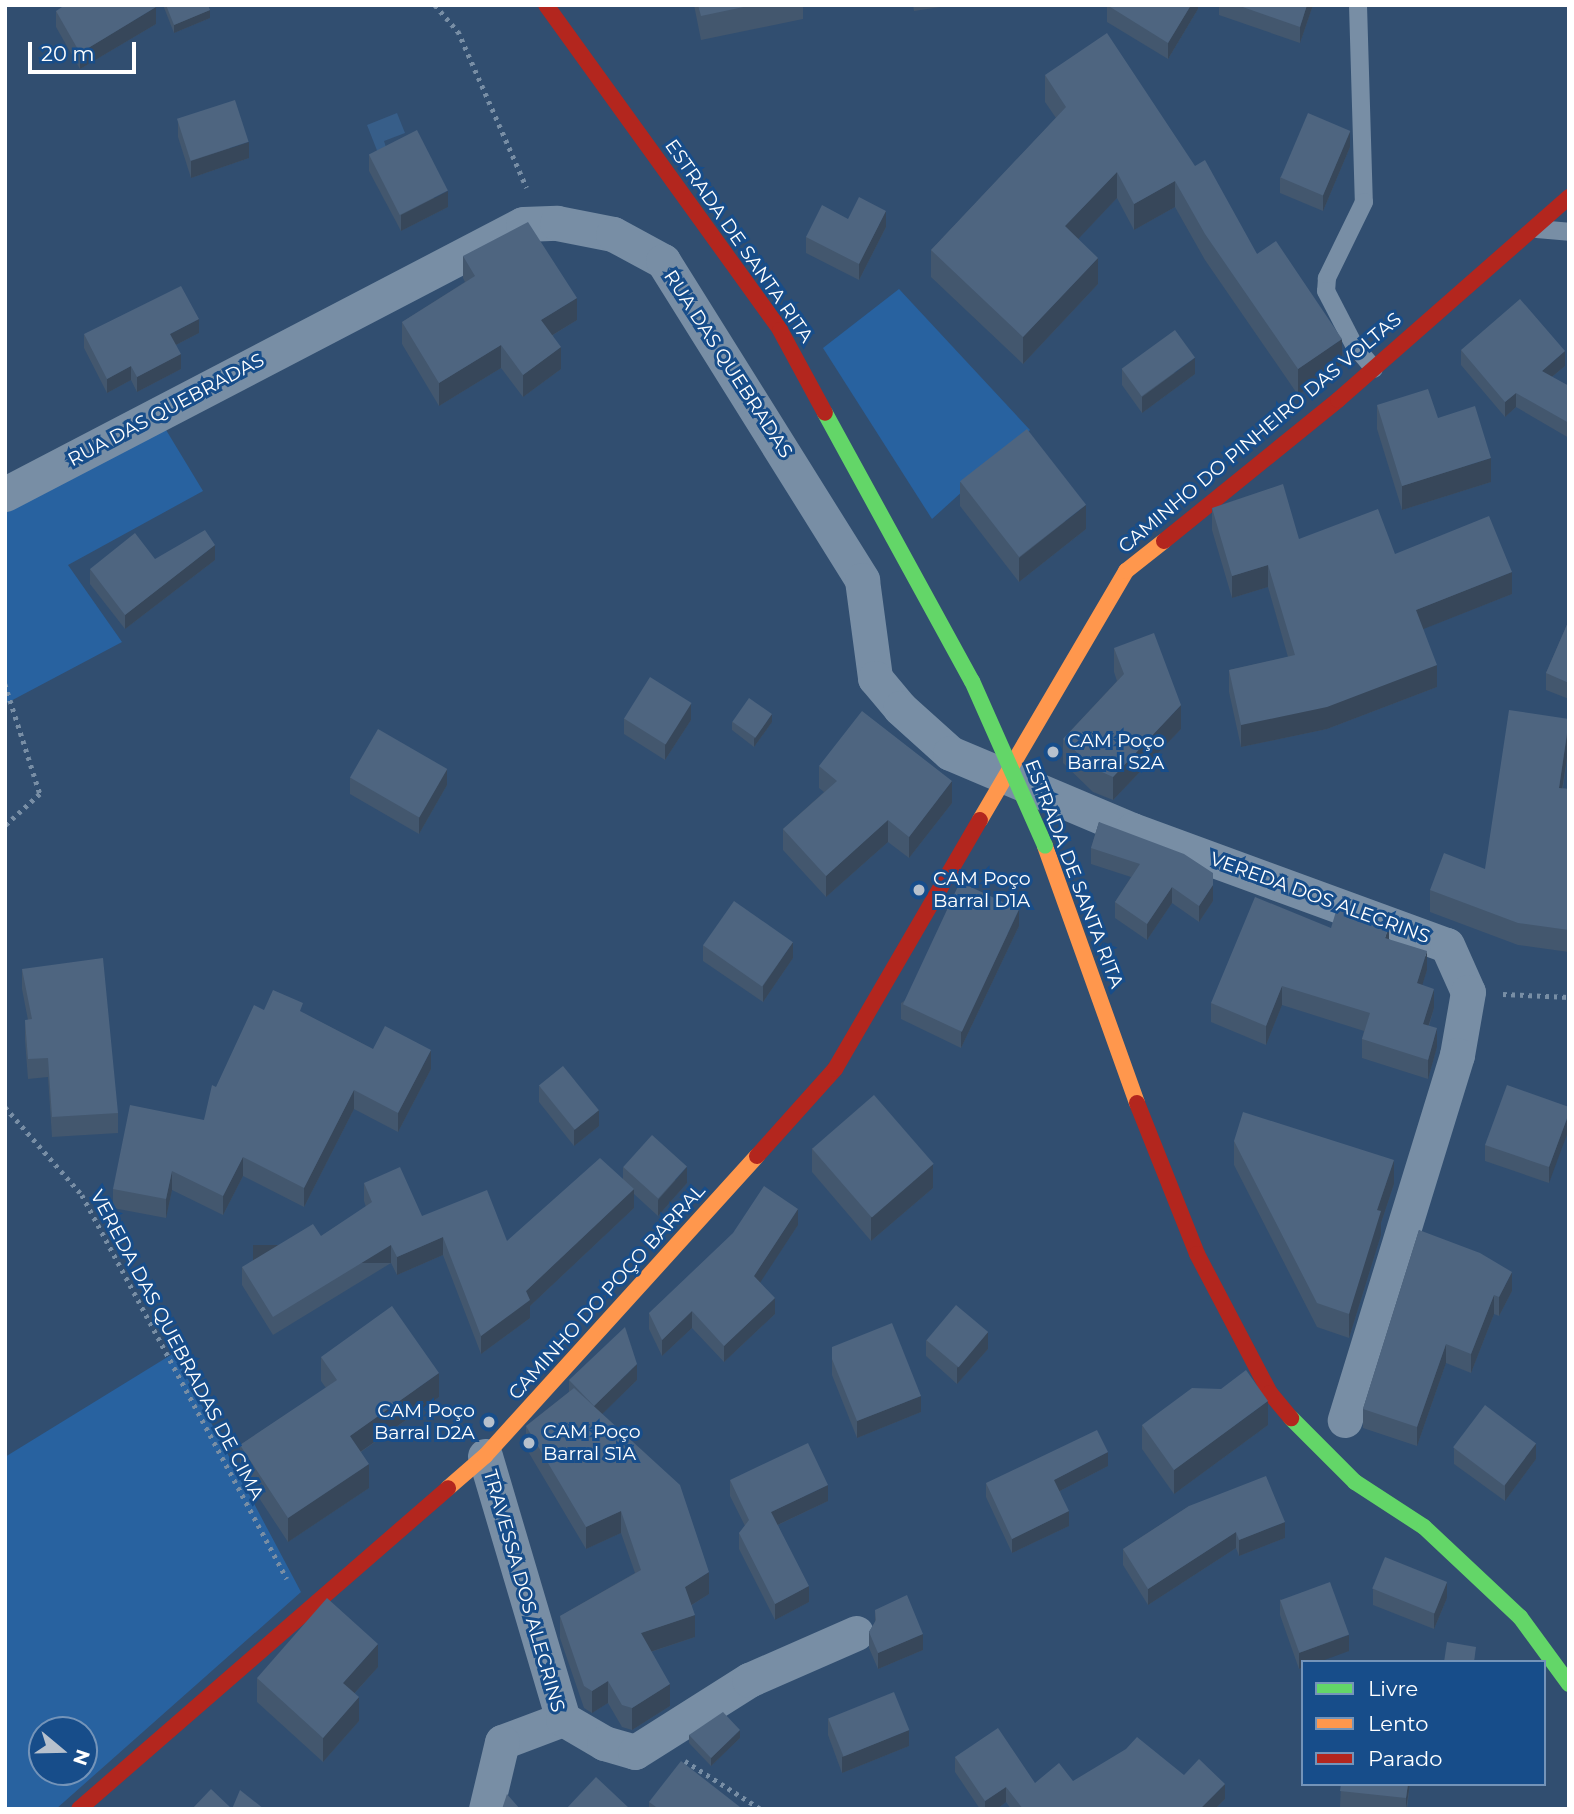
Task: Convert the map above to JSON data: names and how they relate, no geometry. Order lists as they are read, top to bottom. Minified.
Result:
{"streets":{"street":["ESTRADA DE SANTA RITA","RUA DAS QUEBRADAS","CAMINHO DO PINHEIRO DAS VOLTAS","VEREDA DOS ALECRINS","CAMINHO DO POÇO BARRAL","TRAVESSA DOS ALECRINS"],"path":["VEREDA DAS QUEBRADAS DE CIMA"]},"crossings":[["RUA DAS QUEBRADAS","CAMINHO DO PINHEIRO DAS VOLTAS"],["RUA DAS QUEBRADAS","VEREDA DOS ALECRINS"],["RUA DAS QUEBRADAS","CAMINHO DO POÇO BARRAL"],["CAMINHO DO PINHEIRO DAS VOLTAS","VEREDA DOS ALECRINS"],["CAMINHO DO PINHEIRO DAS VOLTAS","CAMINHO DO POÇO BARRAL"],["VEREDA DOS ALECRINS","CAMINHO DO POÇO BARRAL"],["CAMINHO DO POÇO BARRAL","TRAVESSA DOS ALECRINS"]],"places":["CAM Poço Barral S2A","CAM Poço Barral D1A","CAM Poço Barral D2A","CAM Poço Barral S1A"],"legend":["Livre","Lento","Parado"],"scale_bar":"20 m","north":"right"}
